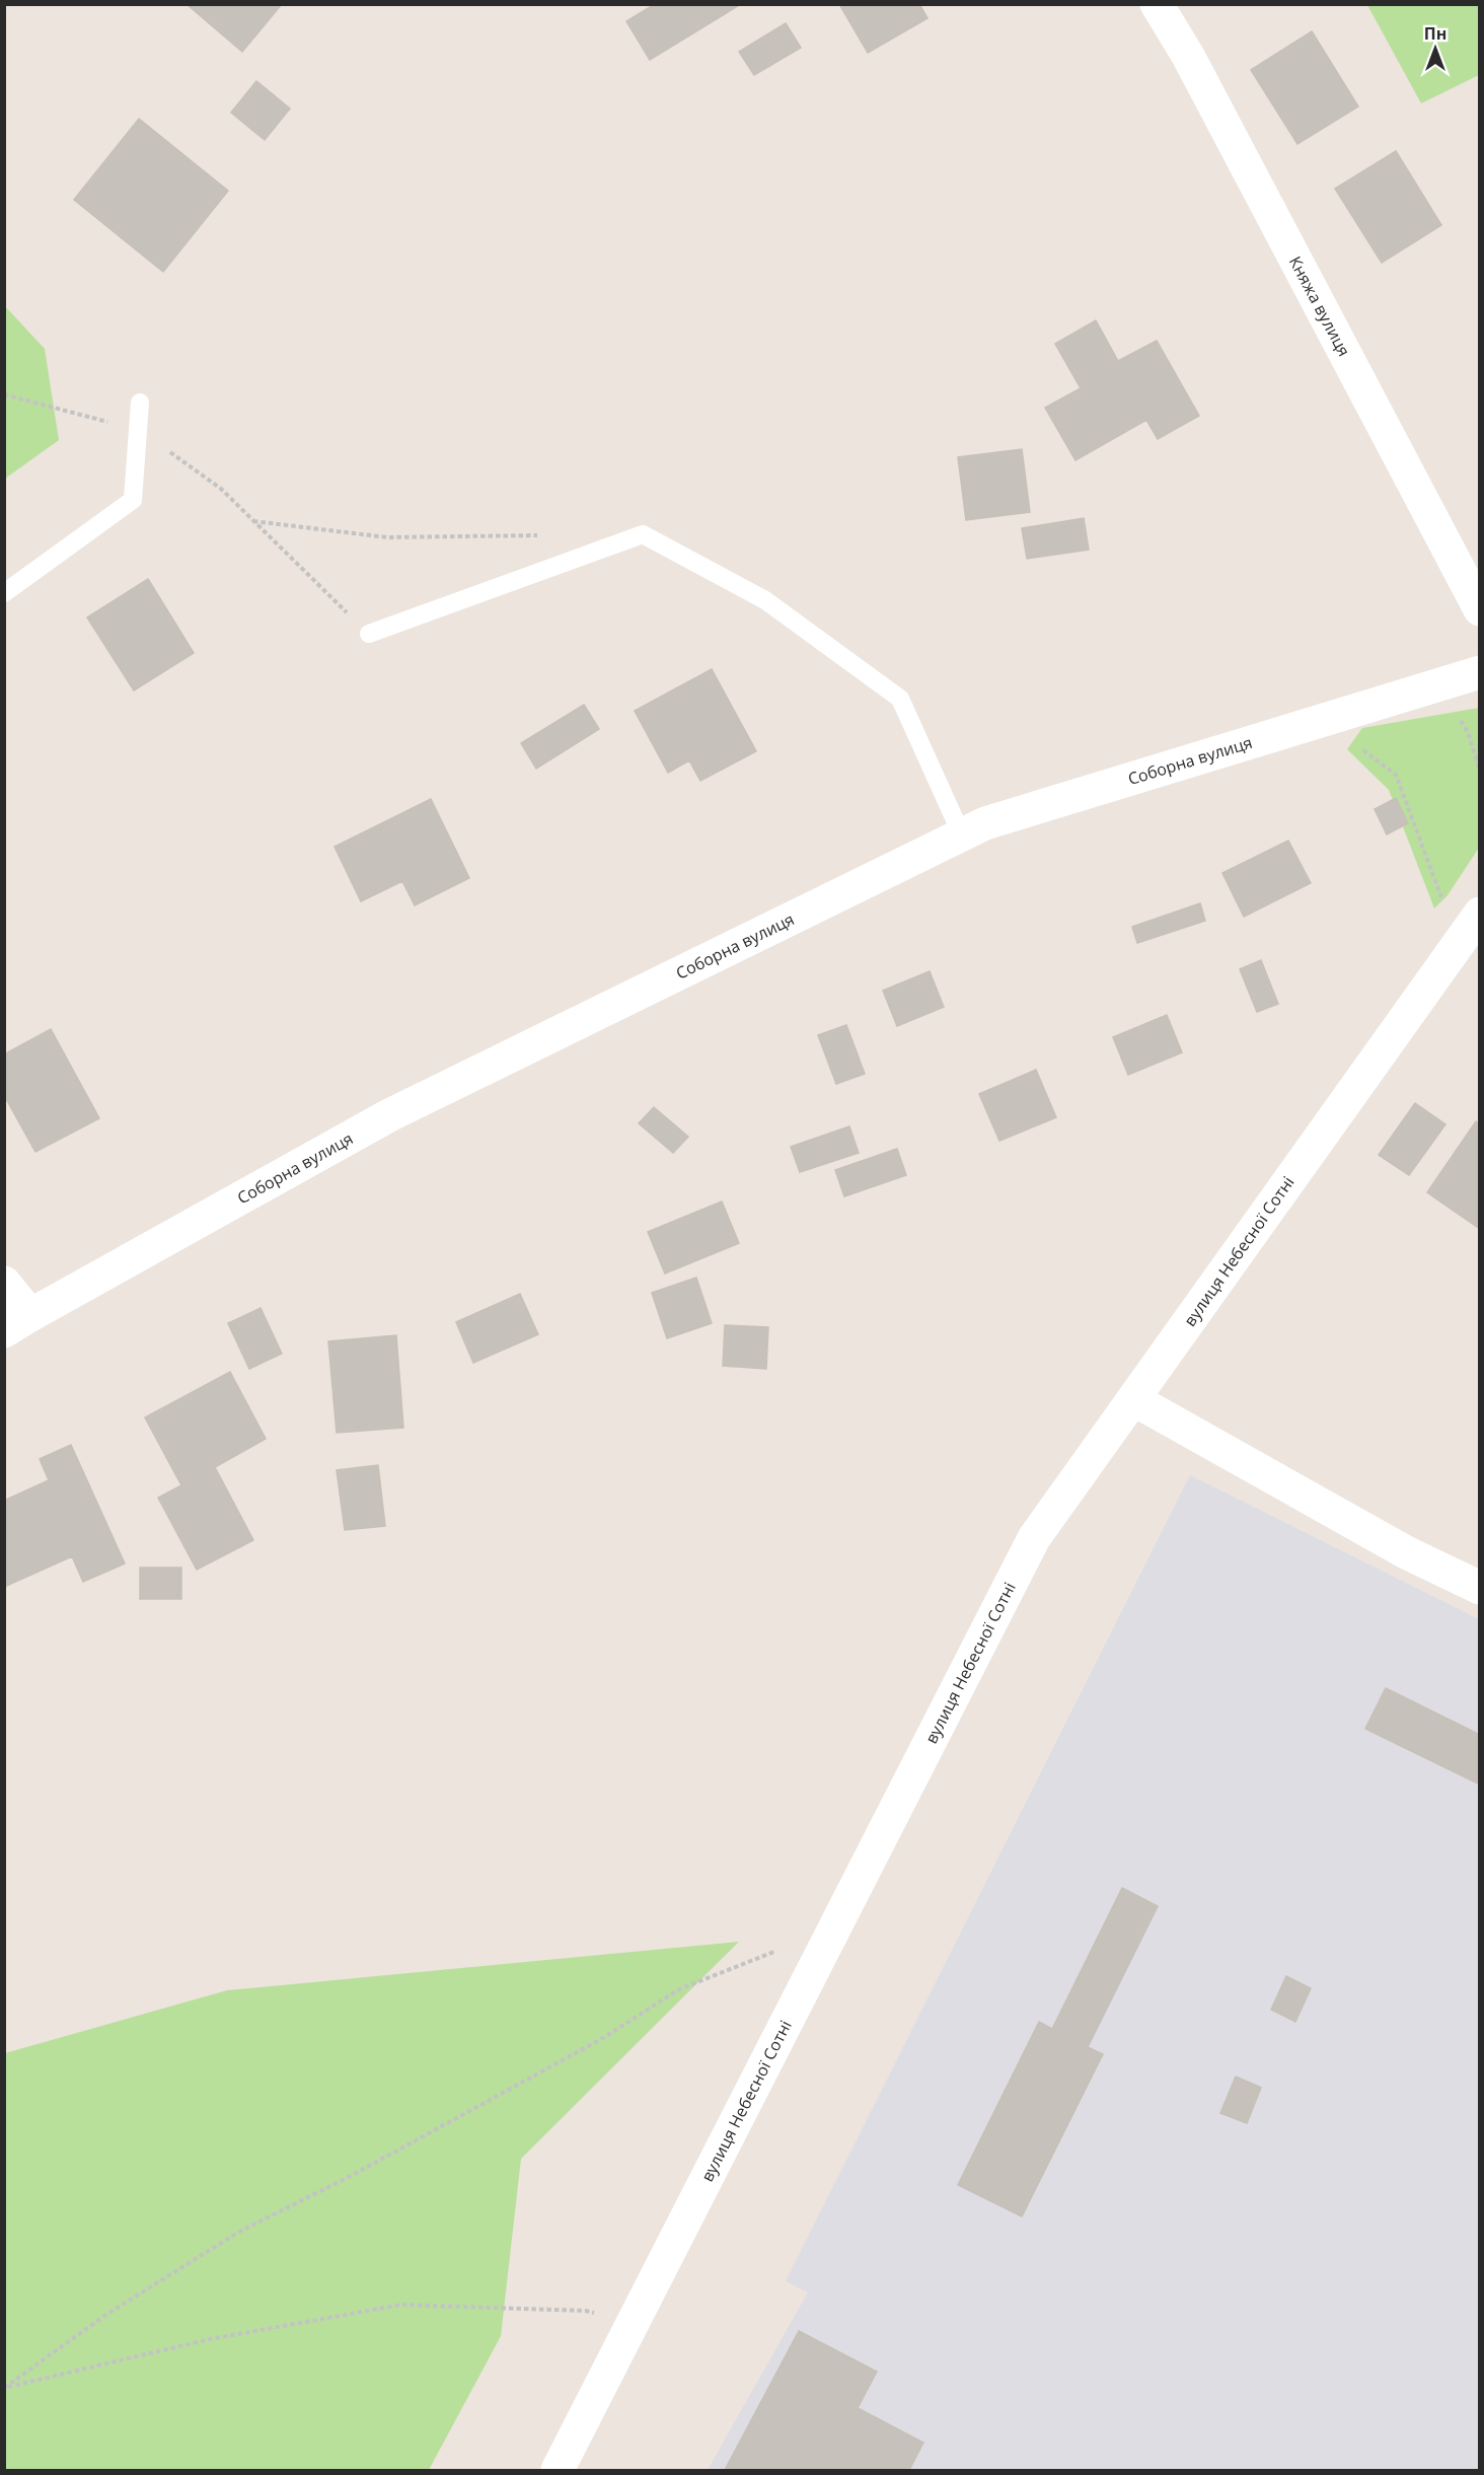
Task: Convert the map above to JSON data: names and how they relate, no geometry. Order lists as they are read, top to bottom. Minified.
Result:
{"streets":{"street":["Княжа вулиця","Соборна вулиця","вулиця Небесної Сотні"]},"north":"top"}
